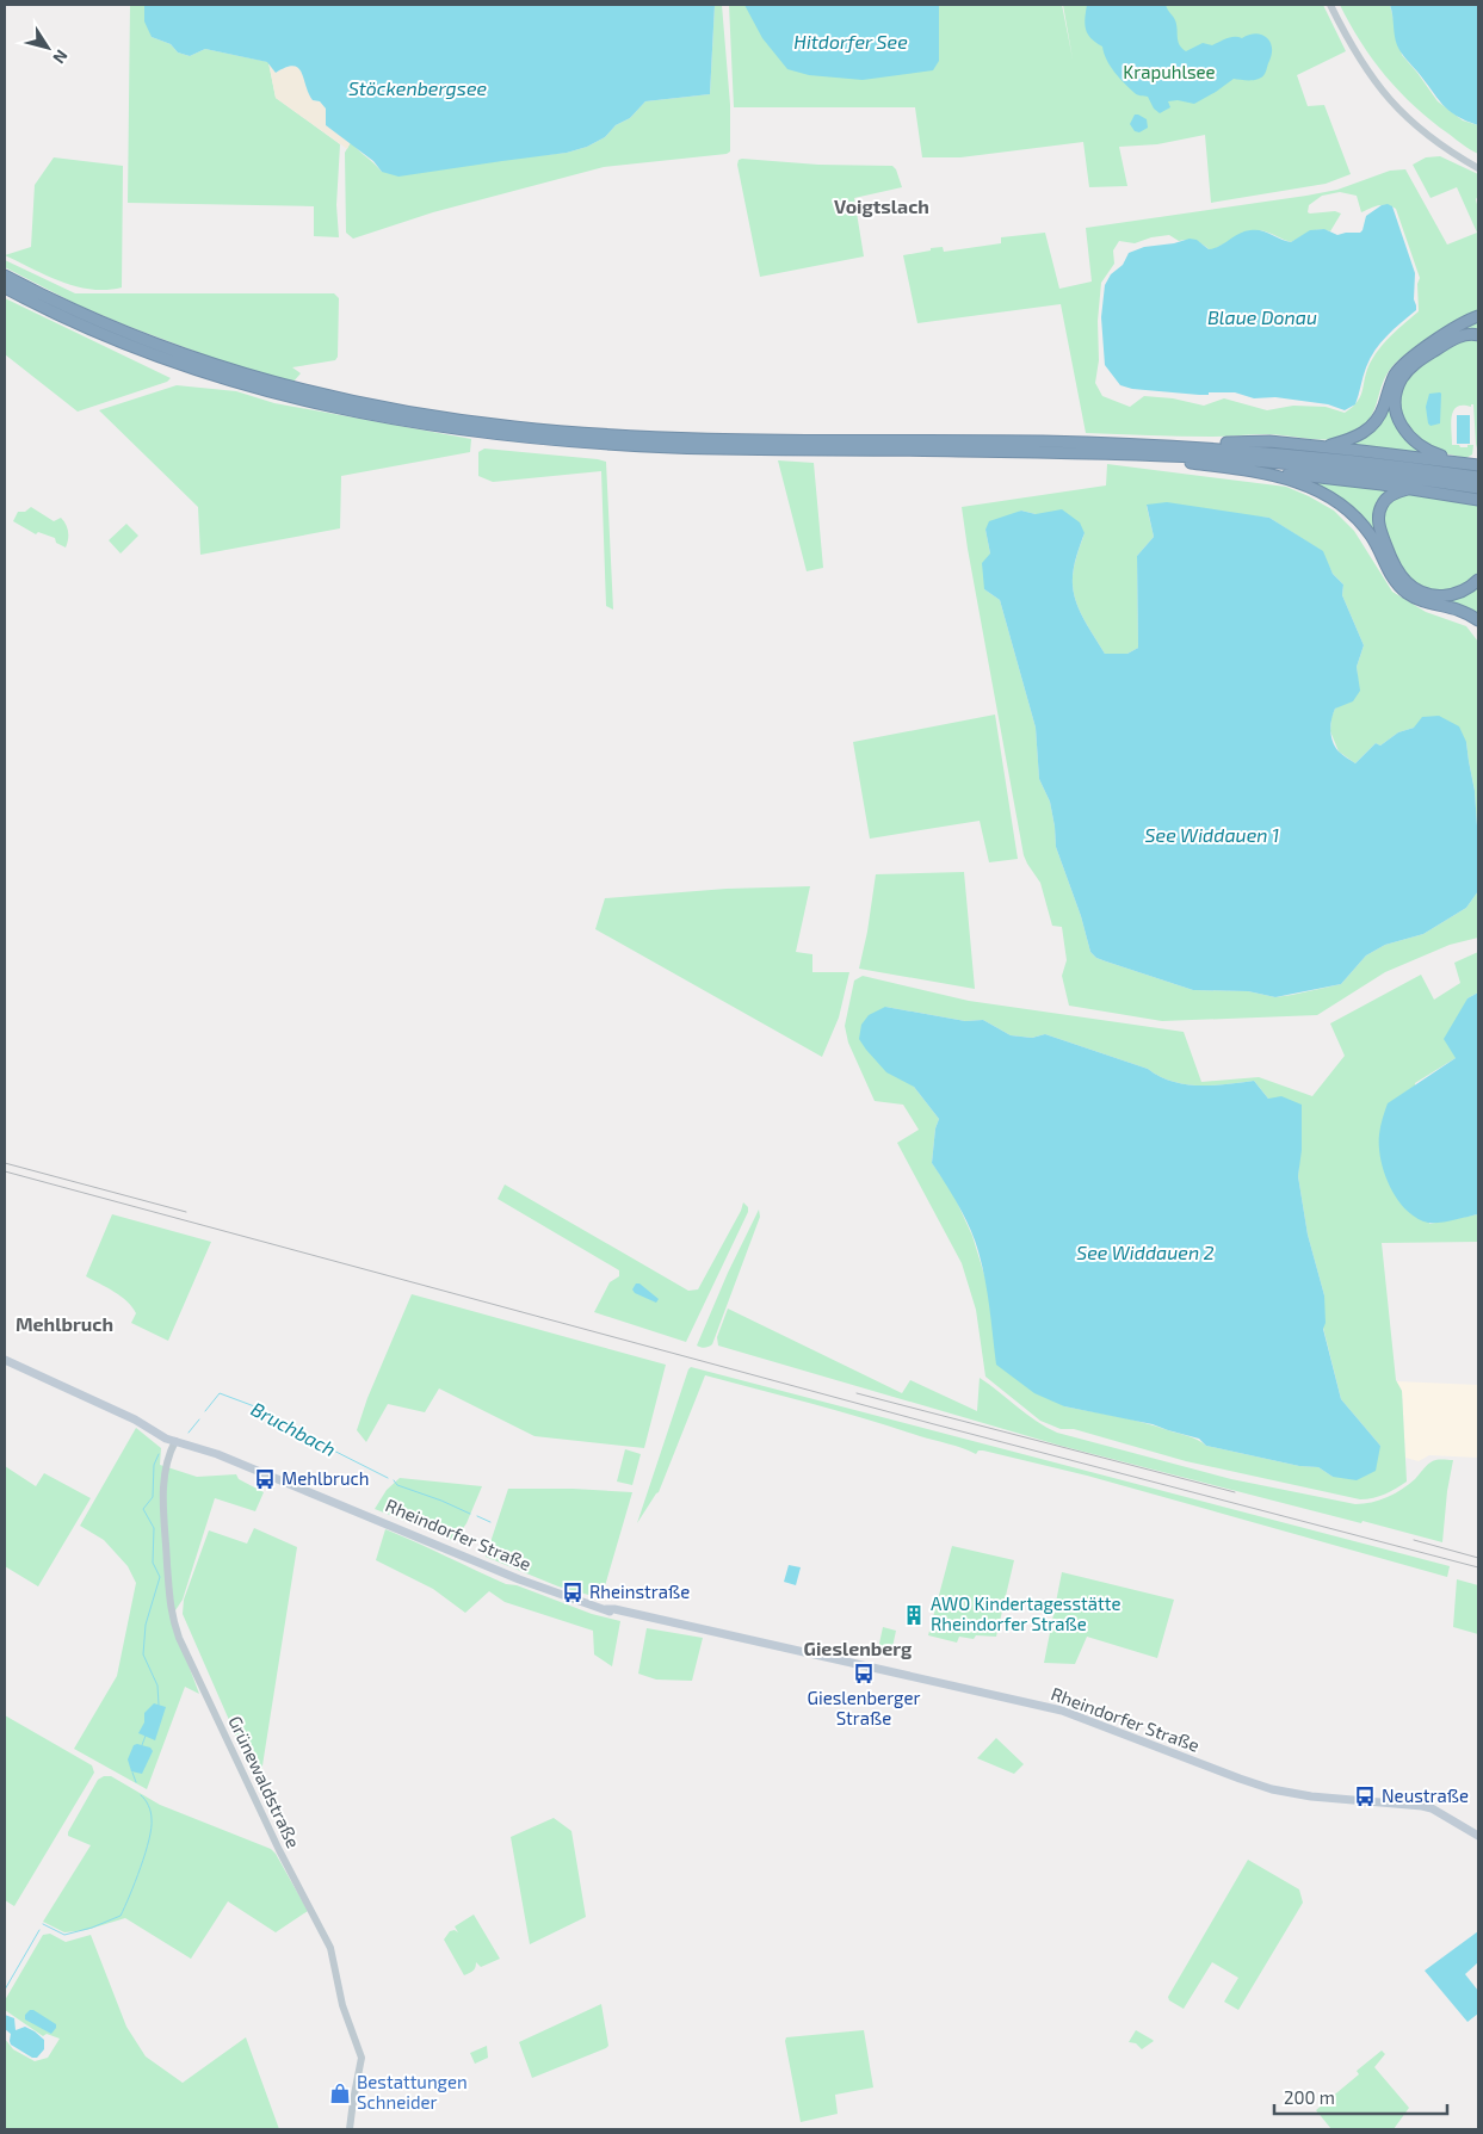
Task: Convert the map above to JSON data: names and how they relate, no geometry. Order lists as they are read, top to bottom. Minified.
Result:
{"streets":{"main road":["Rheindorfer Straße"],"street":["Grünewaldstraße"]},"crossings":[["Rheindorfer Straße","Grünewaldstraße"]],"districts":["Voigtslach","Mehlbruch","Gieslenberg"],"water":["Hitdorfer See","Stöckenbergsee","Blaue Donau","See Widdauen 1","See Widdauen 2","Bruchbach"],"parks":["Krapuhlsee"],"places":{"bus stop":["Mehlbruch","Rheinstraße","Gieslenberger Straße","Neustraße"],"building":["AWO Kindertagesstätte Rheindorfer Straße"],"shop":["Bestattungen Schneider"]},"scale_bar":"200 m","north":"bottom right"}
